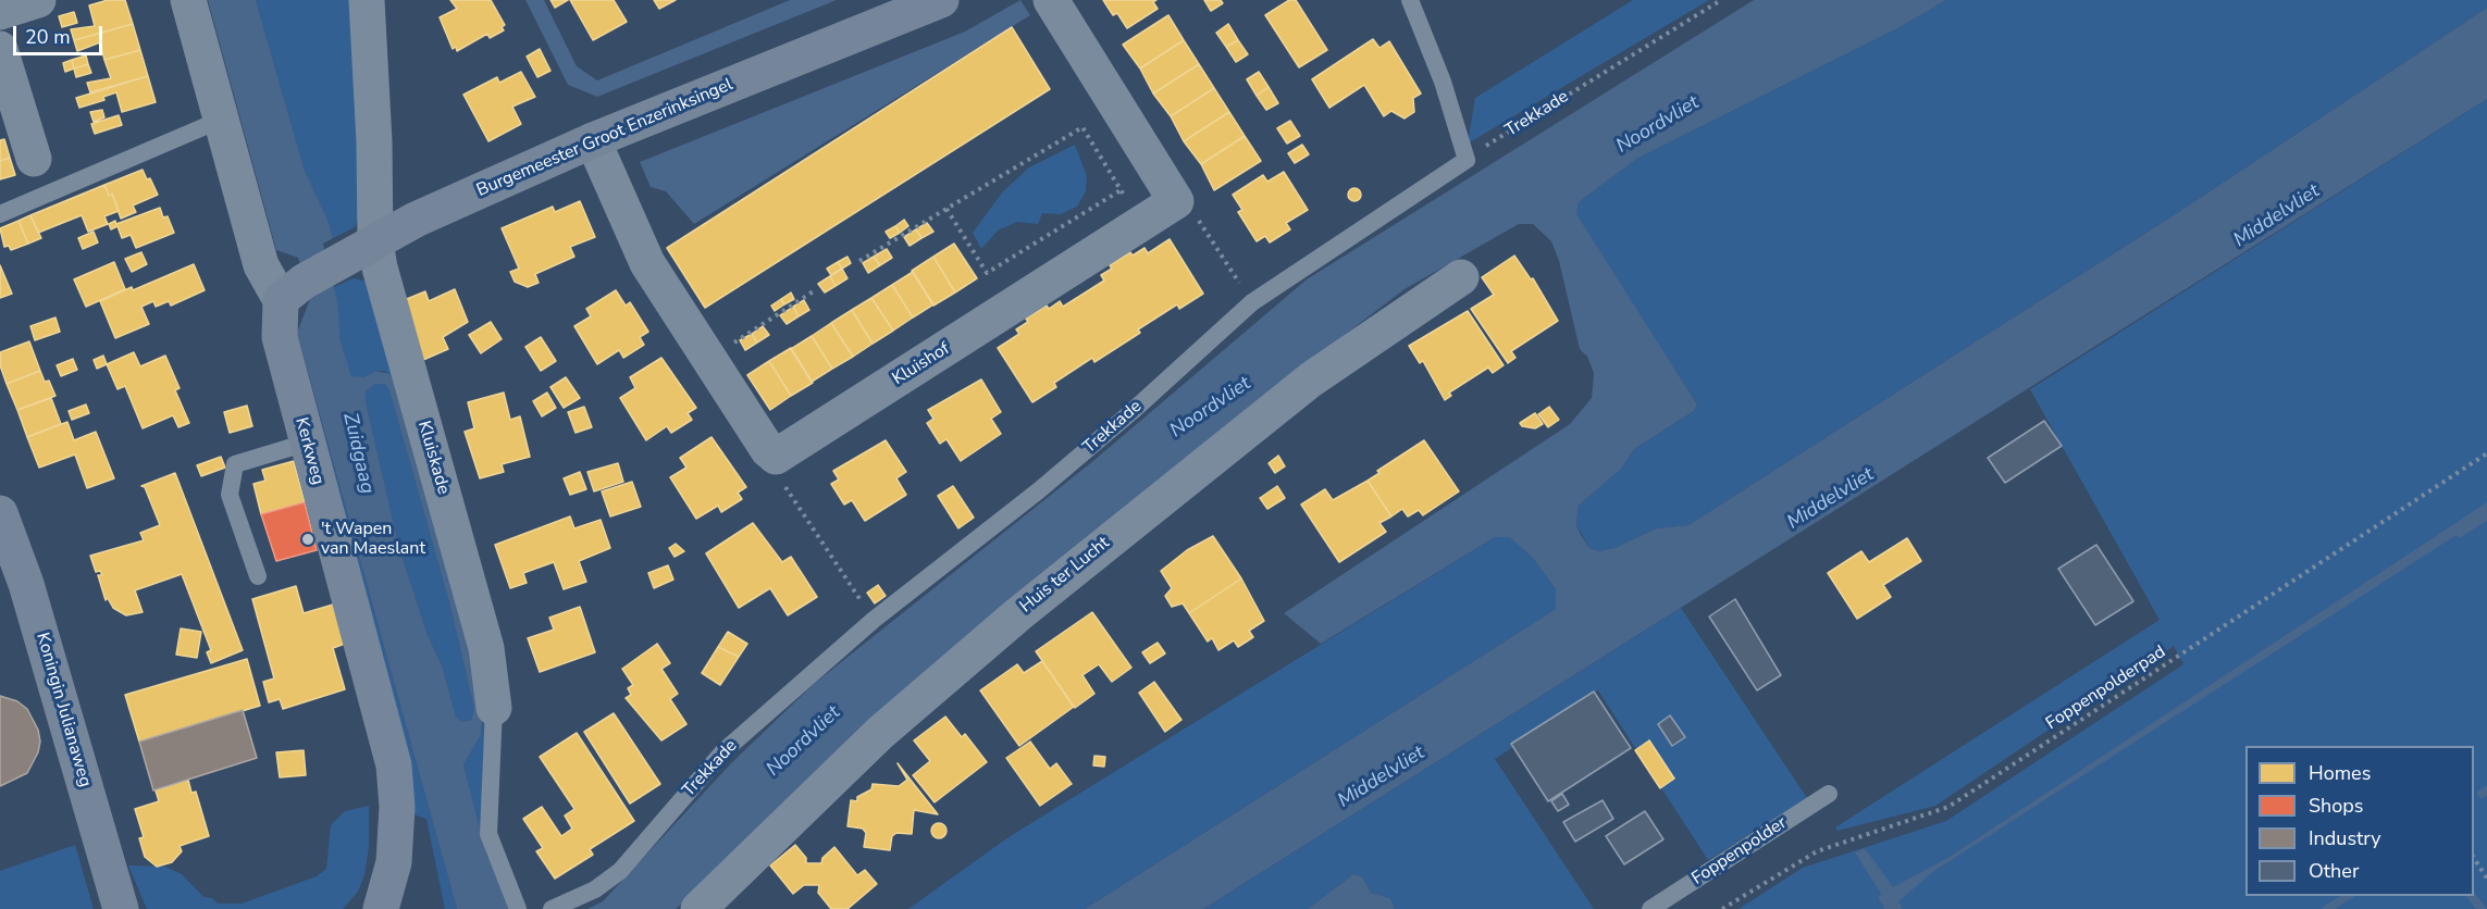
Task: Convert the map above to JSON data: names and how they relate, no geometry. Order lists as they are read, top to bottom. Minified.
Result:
{"streets":{"street":["Burgemeester Groot Enzerinksingel","Kluishof","Kerkweg","Kluiskade","Huis ter Lucht","Koningin Julianaweg"],"lane":["Trekkade","Foppenpolder"],"path":["Foppenpolderpad"]},"crossings":[["Burgemeester Groot Enzerinksingel","Kerkweg"],["Burgemeester Groot Enzerinksingel","Kluiskade"]],"water":["Noordvliet","Middelvliet","Zuidgaag"],"places":["'t Wapen van Maeslant"],"legend":["Homes","Shops","Industry","Other"],"scale_bar":"20 m"}
